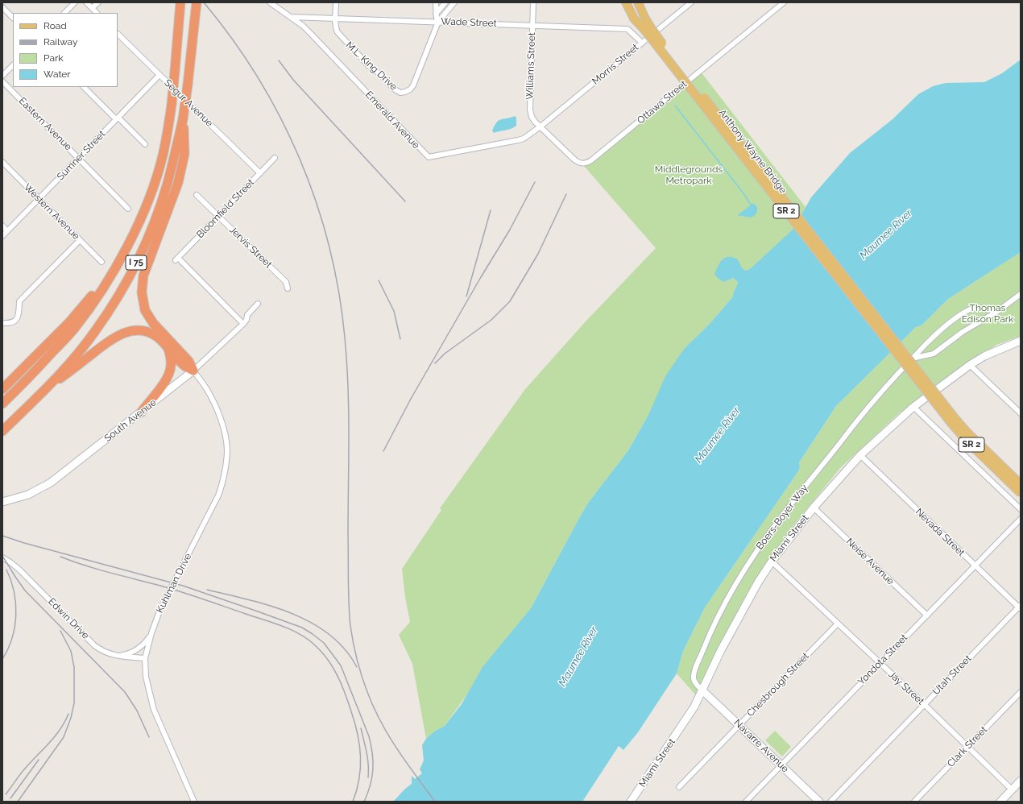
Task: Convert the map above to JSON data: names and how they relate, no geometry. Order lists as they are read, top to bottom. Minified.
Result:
{"streets":{"highway":["I 75"],"main road":["Anthony Wayne Bridge","SR 2"],"street":["Wade Street","Morris Street","M.L. King Drive","Williams Street","Ottawa Street","Segur Avenue","Emerald Avenue","Eastern Avenue","Sumner Street","Bloomfield Street","Western Avenue","Jervis Street","South Avenue","Boers-Boyer Way","Nevada Street","Miami Street","Neise Avenue","Kuhlman Drive","Edwin Drive","Yondota Street","Utah Street","Chesbrough Street","Jay Street","Navarre Avenue","Clark Street"]},"crossings":[["Wade Street","Morris Street"],["Wade Street","M.L. King Drive"],["Wade Street","Williams Street"],["Wade Street","Emerald Avenue"],["Morris Street","Williams Street"],["Morris Street","Ottawa Street"],["Morris Street","Emerald Avenue"],["Williams Street","Ottawa Street"],["Williams Street","Emerald Avenue"],["Ottawa Street","Emerald Avenue"],["Segur Avenue","Sumner Street"],["Segur Avenue","Bloomfield Street"],["Eastern Avenue","Sumner Street"],["Anthony Wayne Bridge","SR 2"],["Sumner Street","Western Avenue"],["Bloomfield Street","Jervis Street"],["Bloomfield Street","South Avenue"],["South Avenue","Kuhlman Drive"],["Boers-Boyer Way","Miami Street"],["Boers-Boyer Way","Navarre Avenue"],["Nevada Street","Miami Street"],["Nevada Street","Yondota Street"],["Nevada Street","Utah Street"],["Miami Street","Neise Avenue"],["Miami Street","Jay Street"],["Miami Street","Navarre Avenue"],["Neise Avenue","Yondota Street"],["Kuhlman Drive","Edwin Drive"],["Yondota Street","Jay Street"],["Yondota Street","Navarre Avenue"],["Utah Street","Jay Street"],["Chesbrough Street","Jay Street"],["Chesbrough Street","Navarre Avenue"],["Jay Street","Clark Street"]],"water":["Maumee River"],"parks":["Middlegrounds Metropark","Thomas Edison Park"],"legend":["Road","Railway","Park","Water"]}
